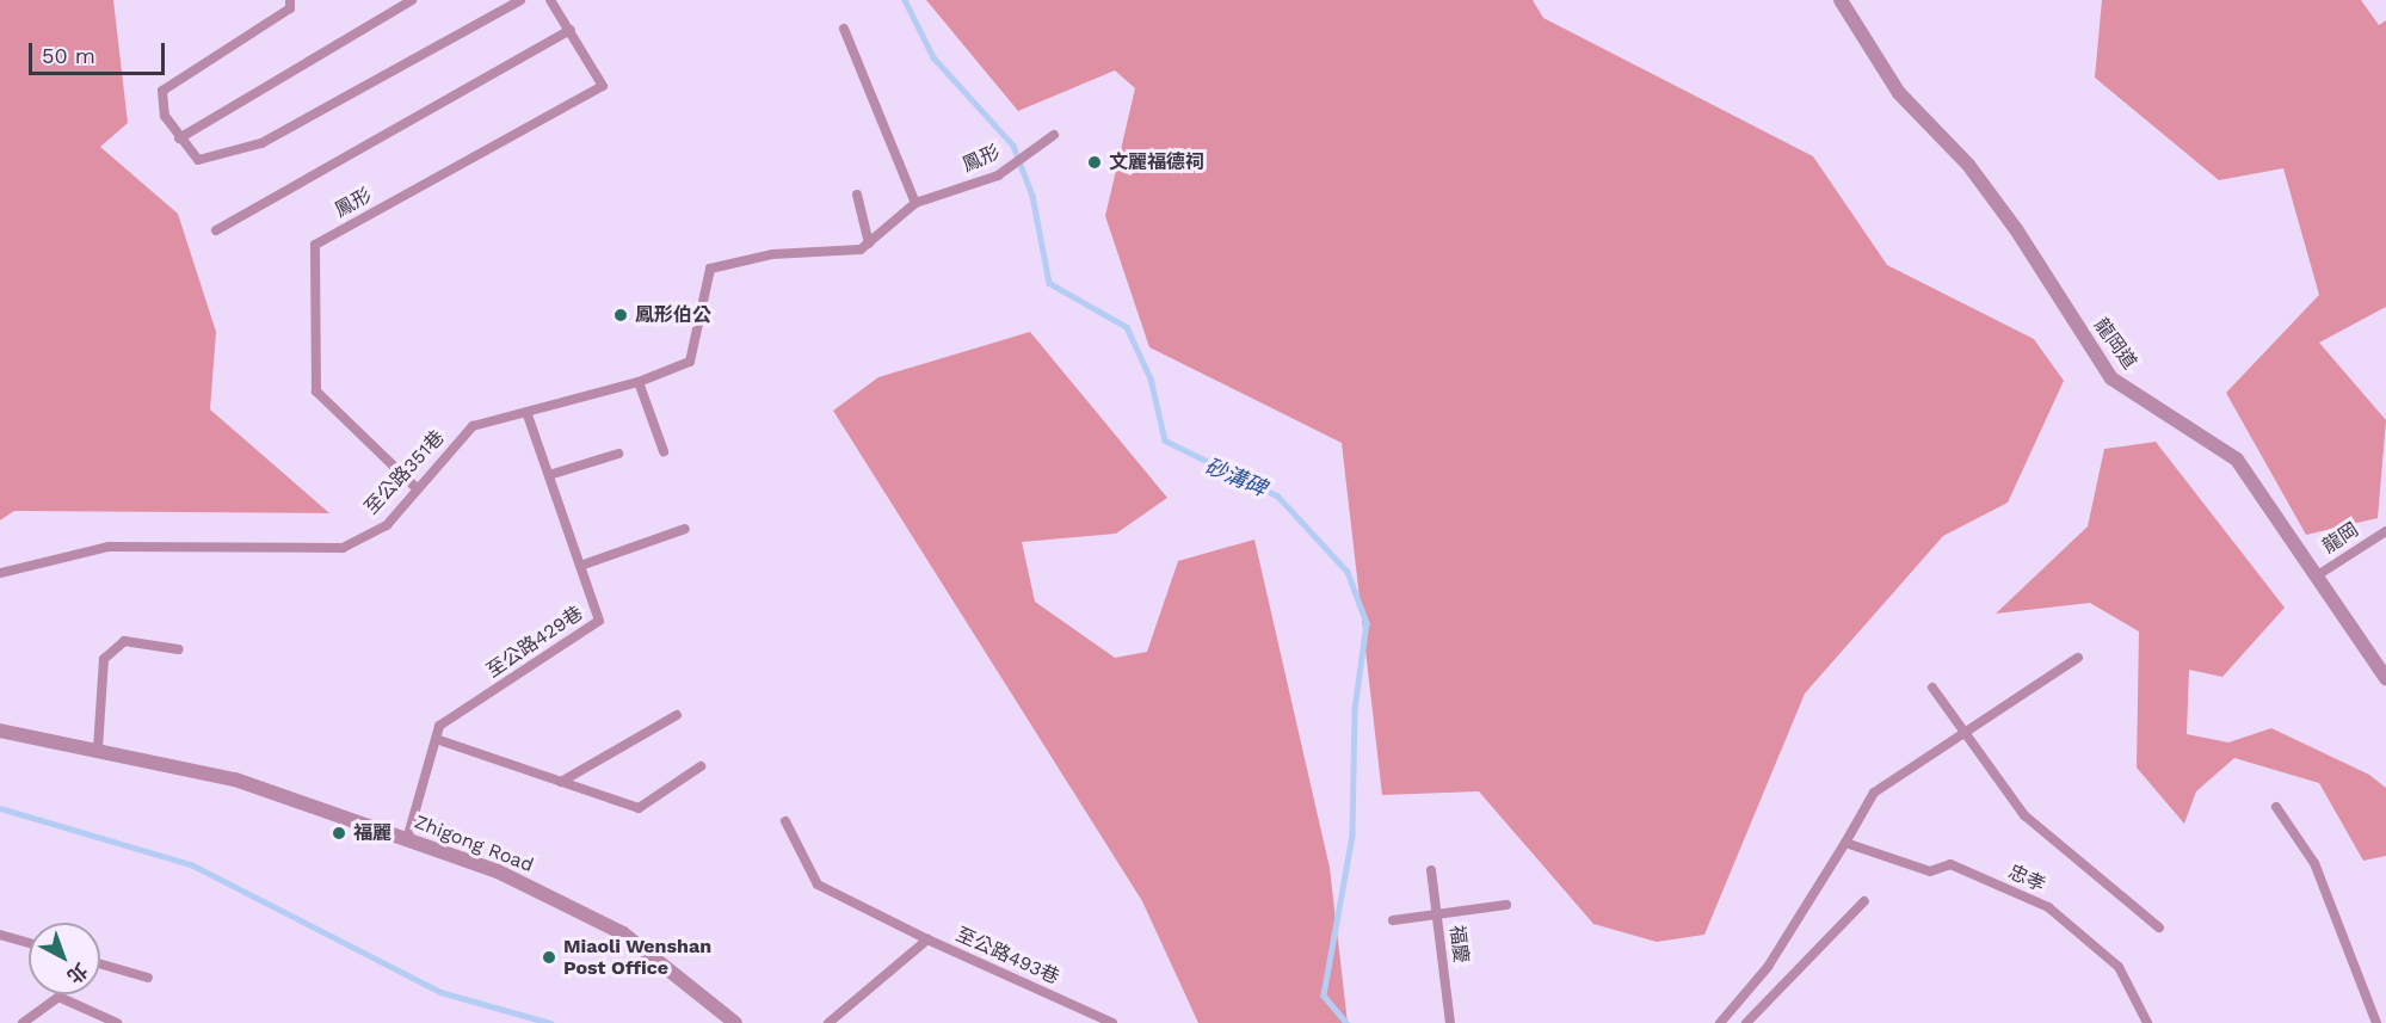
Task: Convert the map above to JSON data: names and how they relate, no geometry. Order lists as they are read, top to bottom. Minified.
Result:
{"streets":{"street":["龍岡道","Zhigong Road"],"lane":["鳳形","至公路351巷","龍岡","至公路429巷","忠孝","福慶","至公路493巷"]},"crossings":[["鳳形","至公路351巷"],["龍岡道","龍岡"],["至公路351巷","至公路429巷"],["至公路429巷","Zhigong Road"]],"water":["砂溝碑"],"places":["文麗福德祠","鳳形伯公","福麗","Miaoli Wenshan Post Office"],"scale_bar":"50 m","north":"bottom right"}
